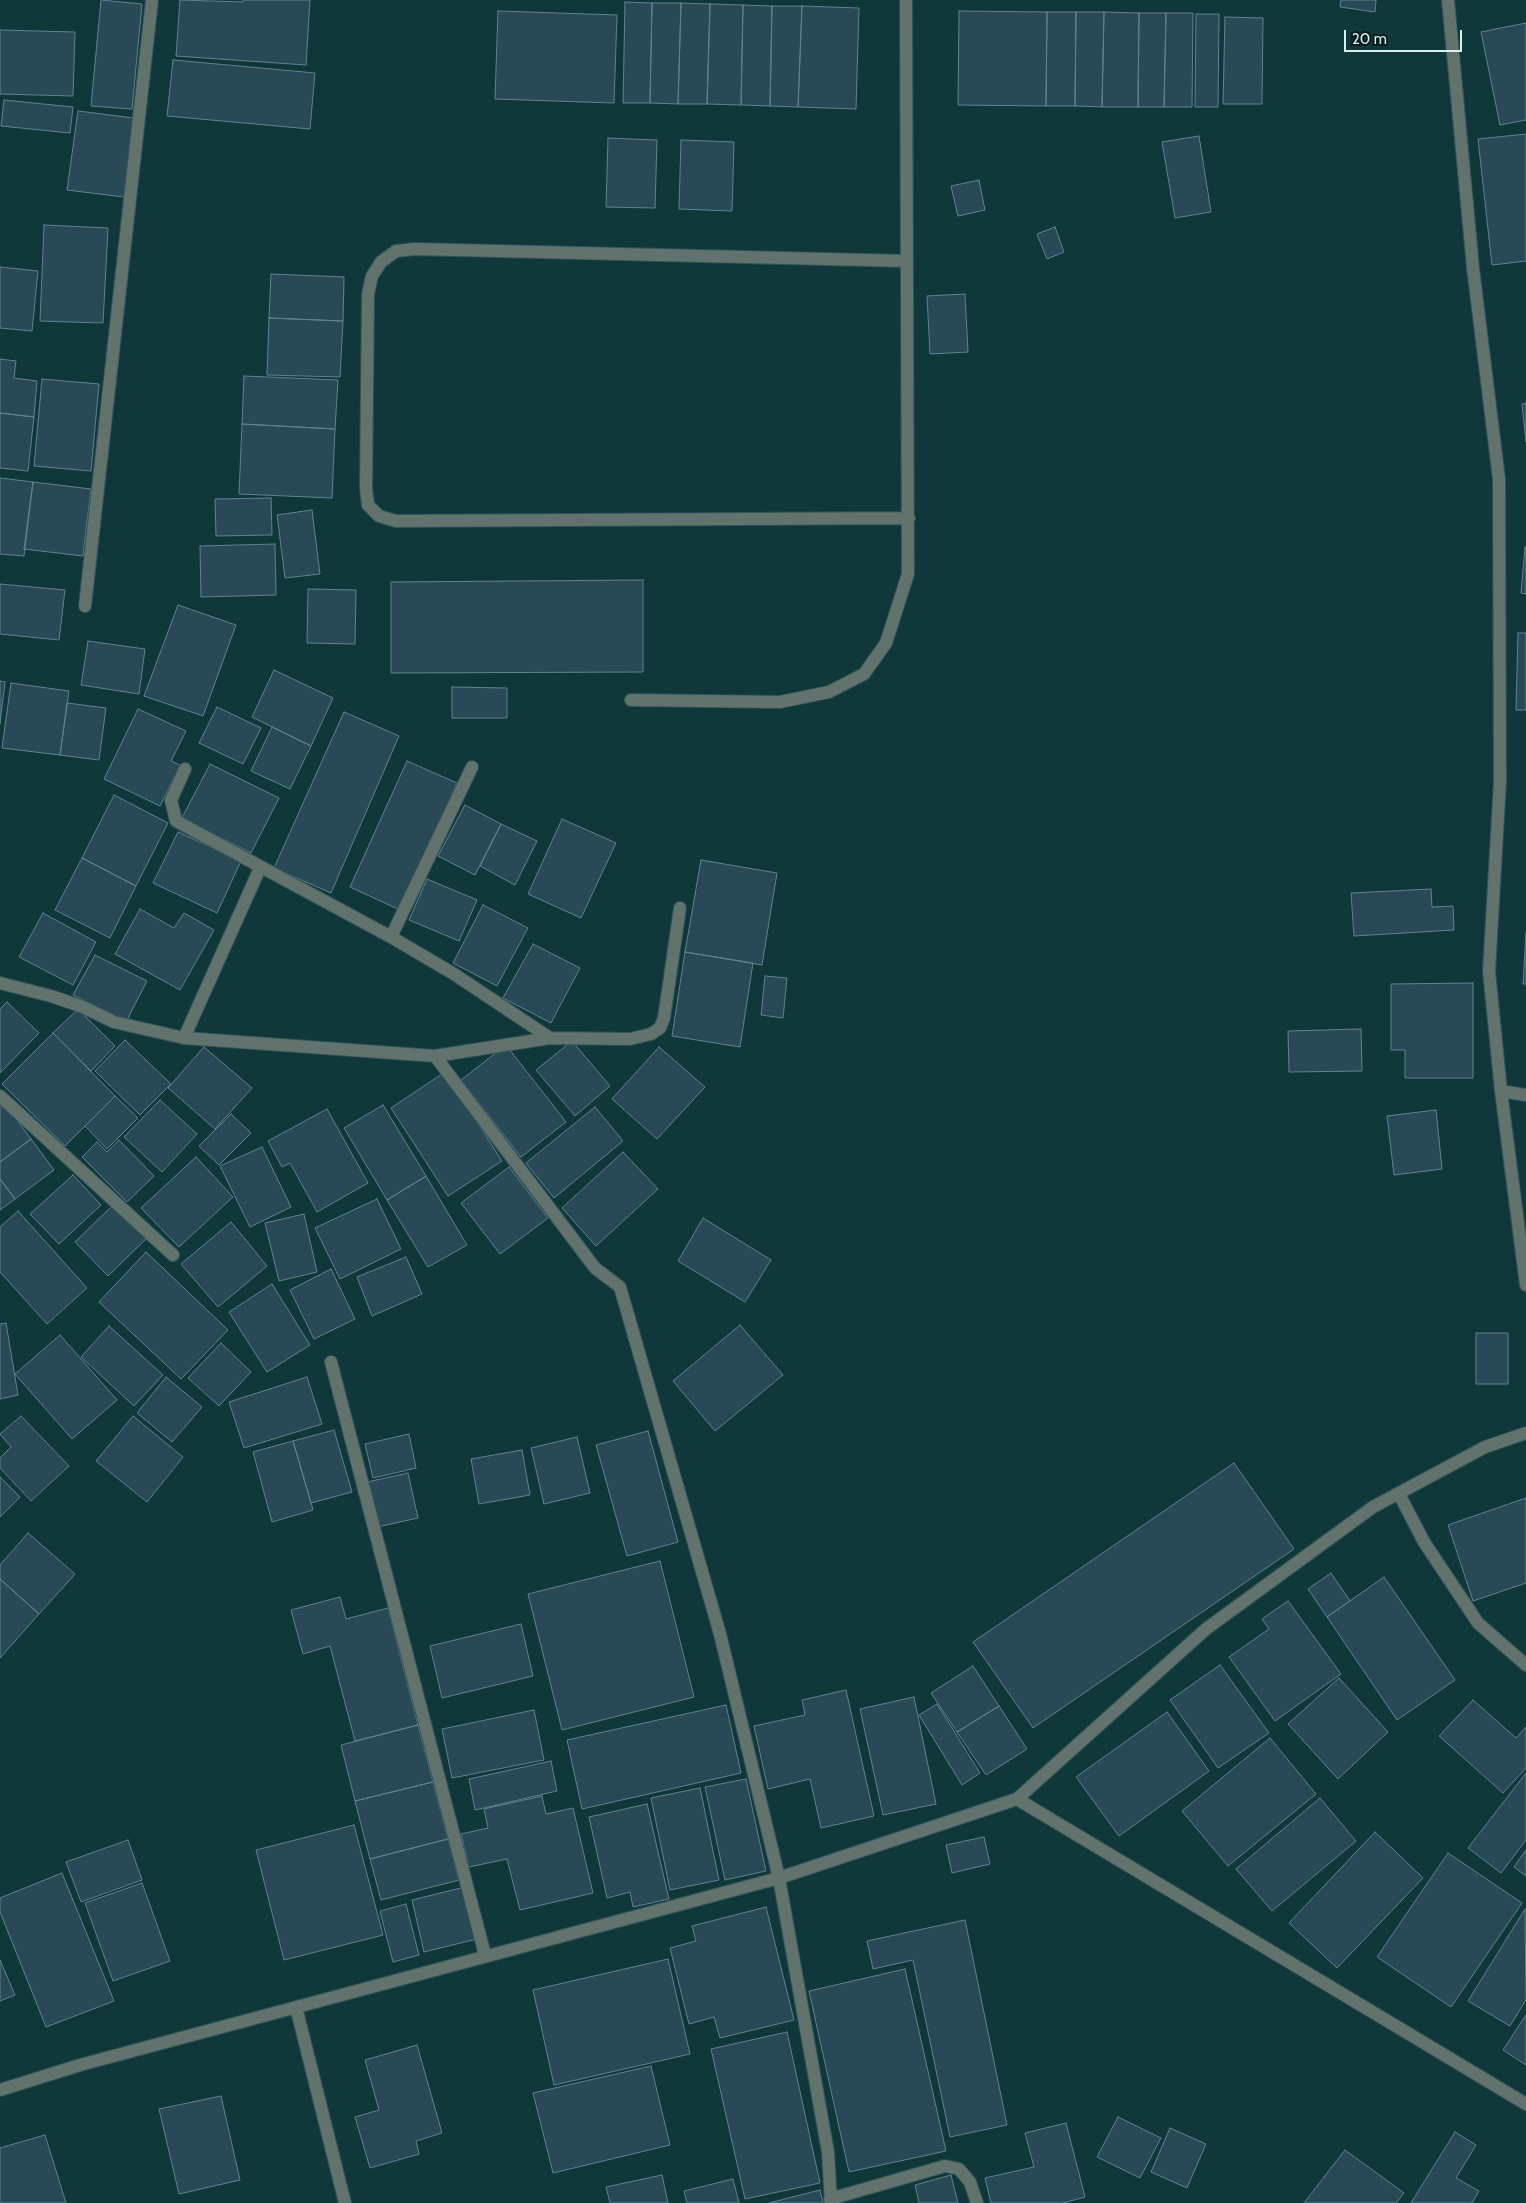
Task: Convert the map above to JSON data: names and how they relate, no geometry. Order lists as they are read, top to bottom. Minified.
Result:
{"scale_bar":"20 m"}
